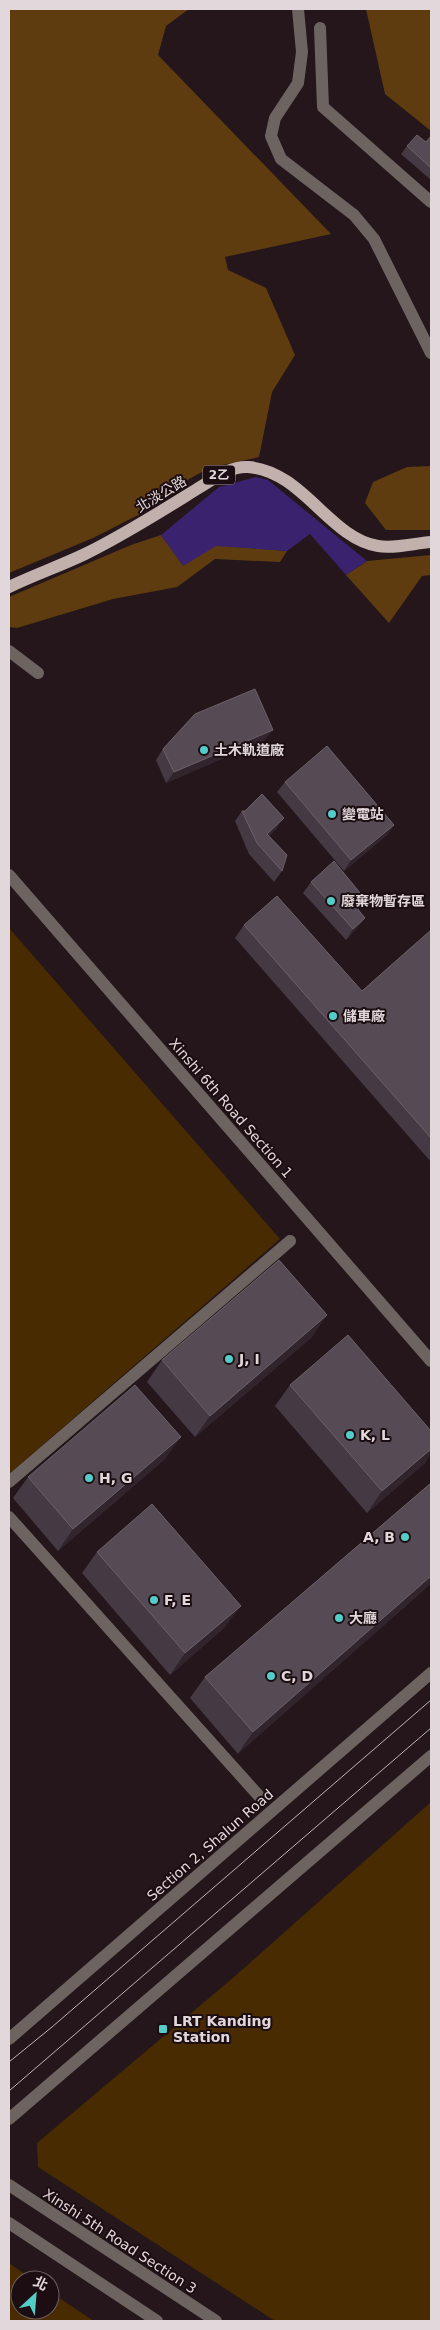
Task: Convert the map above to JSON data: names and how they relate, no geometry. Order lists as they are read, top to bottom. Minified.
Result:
{"streets":{"main road":["2乙","北淡公路"],"street":["Xinshi 6th Road Section 1","Section 2, Shalun Road","Xinshi 5th Road Section 3"]},"places":{"other":["土木軌道廠","變電站","廢棄物暫存區","儲車廠","J, I","K, L","H, G","A, B","F, E","大廳","C, D"],"transit":["LRT Kanding Station"]},"north":"top right"}
